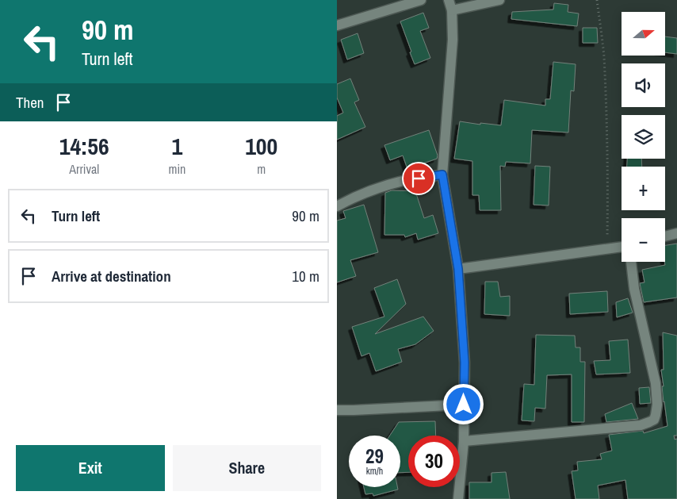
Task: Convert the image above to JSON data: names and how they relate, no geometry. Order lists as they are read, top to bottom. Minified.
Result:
{"north":"right","page":{"turn":["90 m","Turn left"],"map_buttons":["+","−"],"then":"Then","eta":["14:56","Arrival","1","min","100","m"],"list":[{"name":"Turn left","value":"90 m"},{"name":"Arrive at destination","value":"10 m"}],"speed":"29 km/h","limit":"30","buttons":["Exit","Share"]}}
